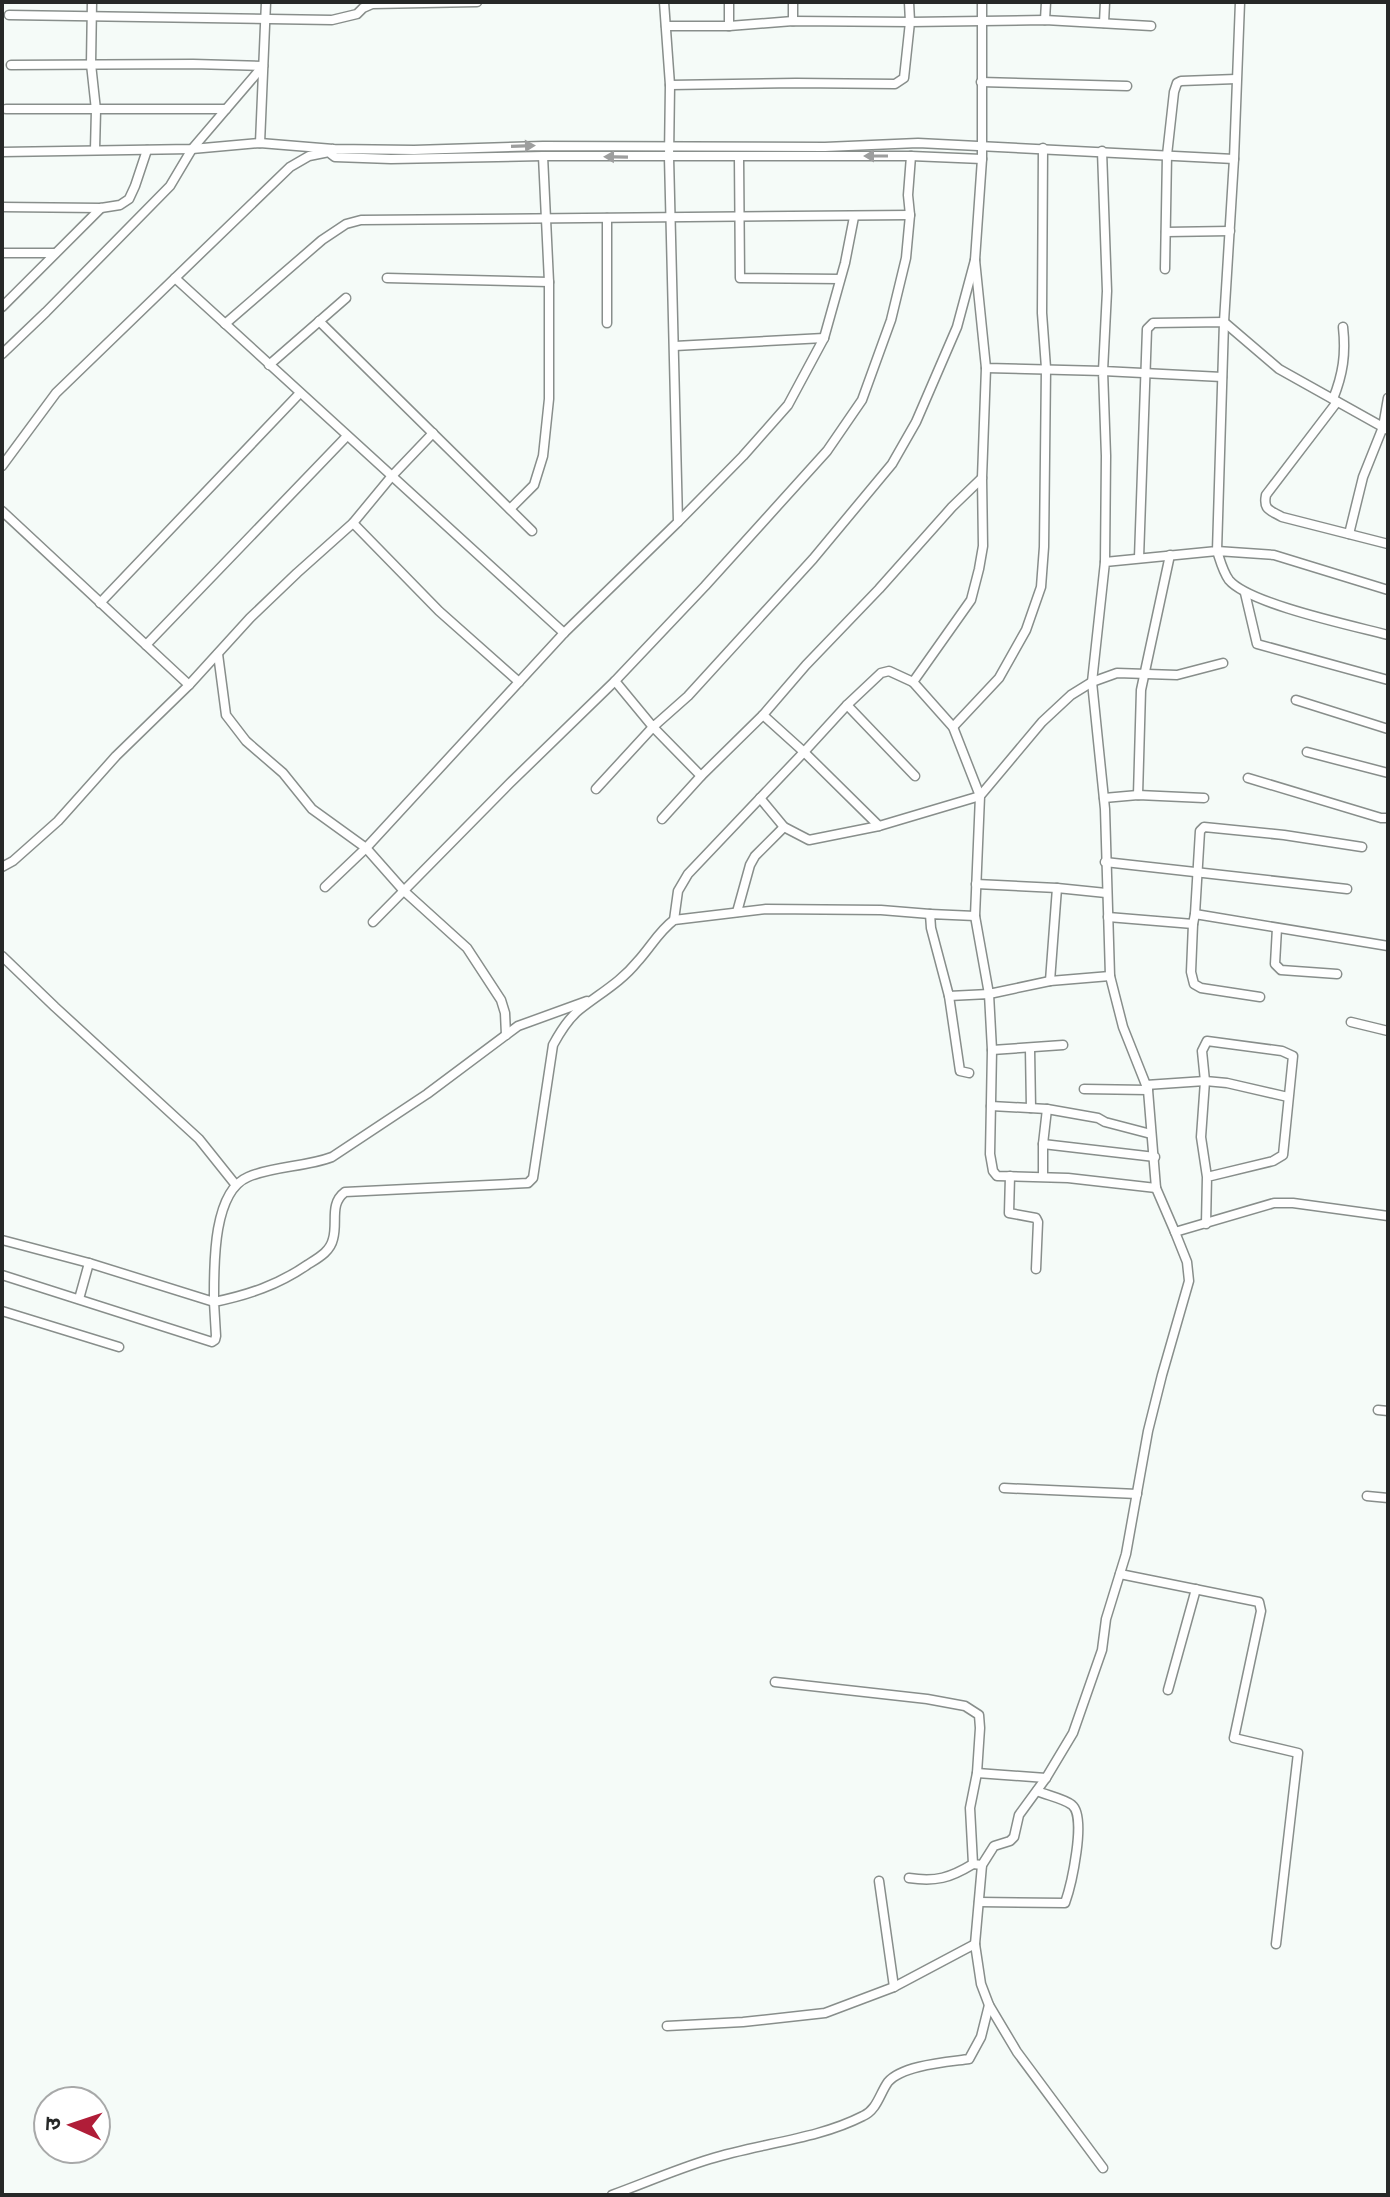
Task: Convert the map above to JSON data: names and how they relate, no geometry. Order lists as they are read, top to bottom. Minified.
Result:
{"north":"left"}
